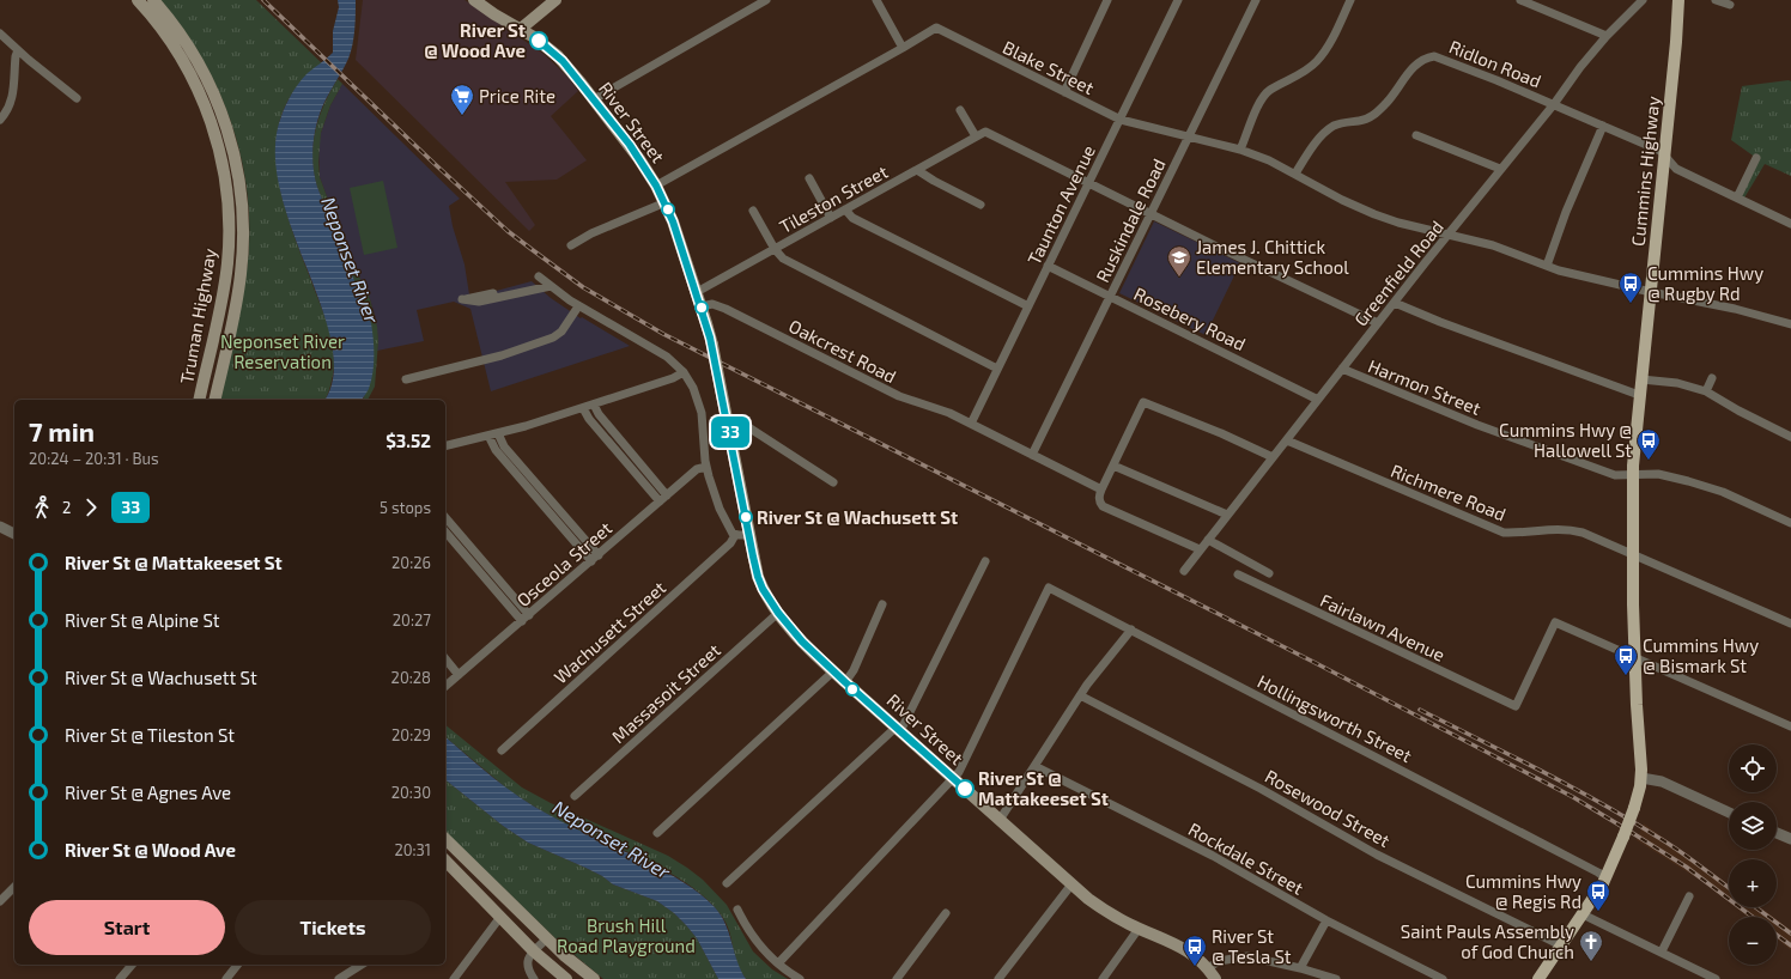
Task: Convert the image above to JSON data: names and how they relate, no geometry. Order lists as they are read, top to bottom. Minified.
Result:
{"streets":{"main road":["River Street","Cummins Highway","Truman Highway"],"street":["Ridlon Road","Blake Street","Tileston Street","Taunton Avenue","Ruskindale Road","Greenfield Road","Rosebery Road","Oakcrest Road","Harmon Street","Richmere Road","Osceola Street","Fairlawn Avenue","Wachusett Street","Massasoit Street","Hollingsworth Street","Rosewood Street","Rockdale Street"]},"crossings":[["Ridlon Road","Blake Street"],["Ridlon Road","Cummins Highway"],["Ridlon Road","Greenfield Road"],["Blake Street","River Street"],["Blake Street","Cummins Highway"],["Blake Street","Taunton Avenue"],["Blake Street","Ruskindale Road"],["Blake Street","Greenfield Road"],["River Street","Tileston Street"],["River Street","Oakcrest Road"],["River Street","Massasoit Street"],["River Street","Hollingsworth Street"],["Cummins Highway","Harmon Street"],["Cummins Highway","Richmere Road"],["Cummins Highway","Fairlawn Avenue"],["Cummins Highway","Hollingsworth Street"],["Cummins Highway","Rosewood Street"],["Tileston Street","Taunton Avenue"],["Taunton Avenue","Rosebery Road"],["Taunton Avenue","Oakcrest Road"],["Ruskindale Road","Rosebery Road"],["Ruskindale Road","Oakcrest Road"],["Greenfield Road","Rosebery Road"],["Greenfield Road","Harmon Street"],["Greenfield Road","Richmere Road"]],"water":["Neponset River"],"parks":["Neponset River Reservation","Brush Hill Road Playground"],"places":{"other":["River St @ Wood Ave","River St @ Wachusett St","River St @ Mattakeeset St"],"supermarket":["Price Rite"],"school or university":["James J. Chittick Elementary School"],"bus stop":["Cummins Hwy @ Rugby Rd","Cummins Hwy @ Hallowell St","Cummins Hwy @ Bismark St","Cummins Hwy @ Regis Rd","River St @ Tesla St"],"church":["Saint Pauls Assembly of God Church"]},"lines":["bus line 33"],"page":{"on_map":"33","heading":["7 min","20:24 – 20:31 · Bus","$3.52"],"legs":["2","33","5 stops"],"list":[{"name":"River St @ Mattakeeset St","value":"20:26"},{"name":"River St @ Alpine St","value":"20:27"},{"name":"River St @ Wachusett St","value":"20:28"},{"name":"River St @ Tileston St","value":"20:29"},{"name":"River St @ Agnes Ave","value":"20:30"},{"name":"River St @ Wood Ave","value":"20:31"}],"map_buttons":["+","−"],"buttons":["Start","Tickets"]}}
